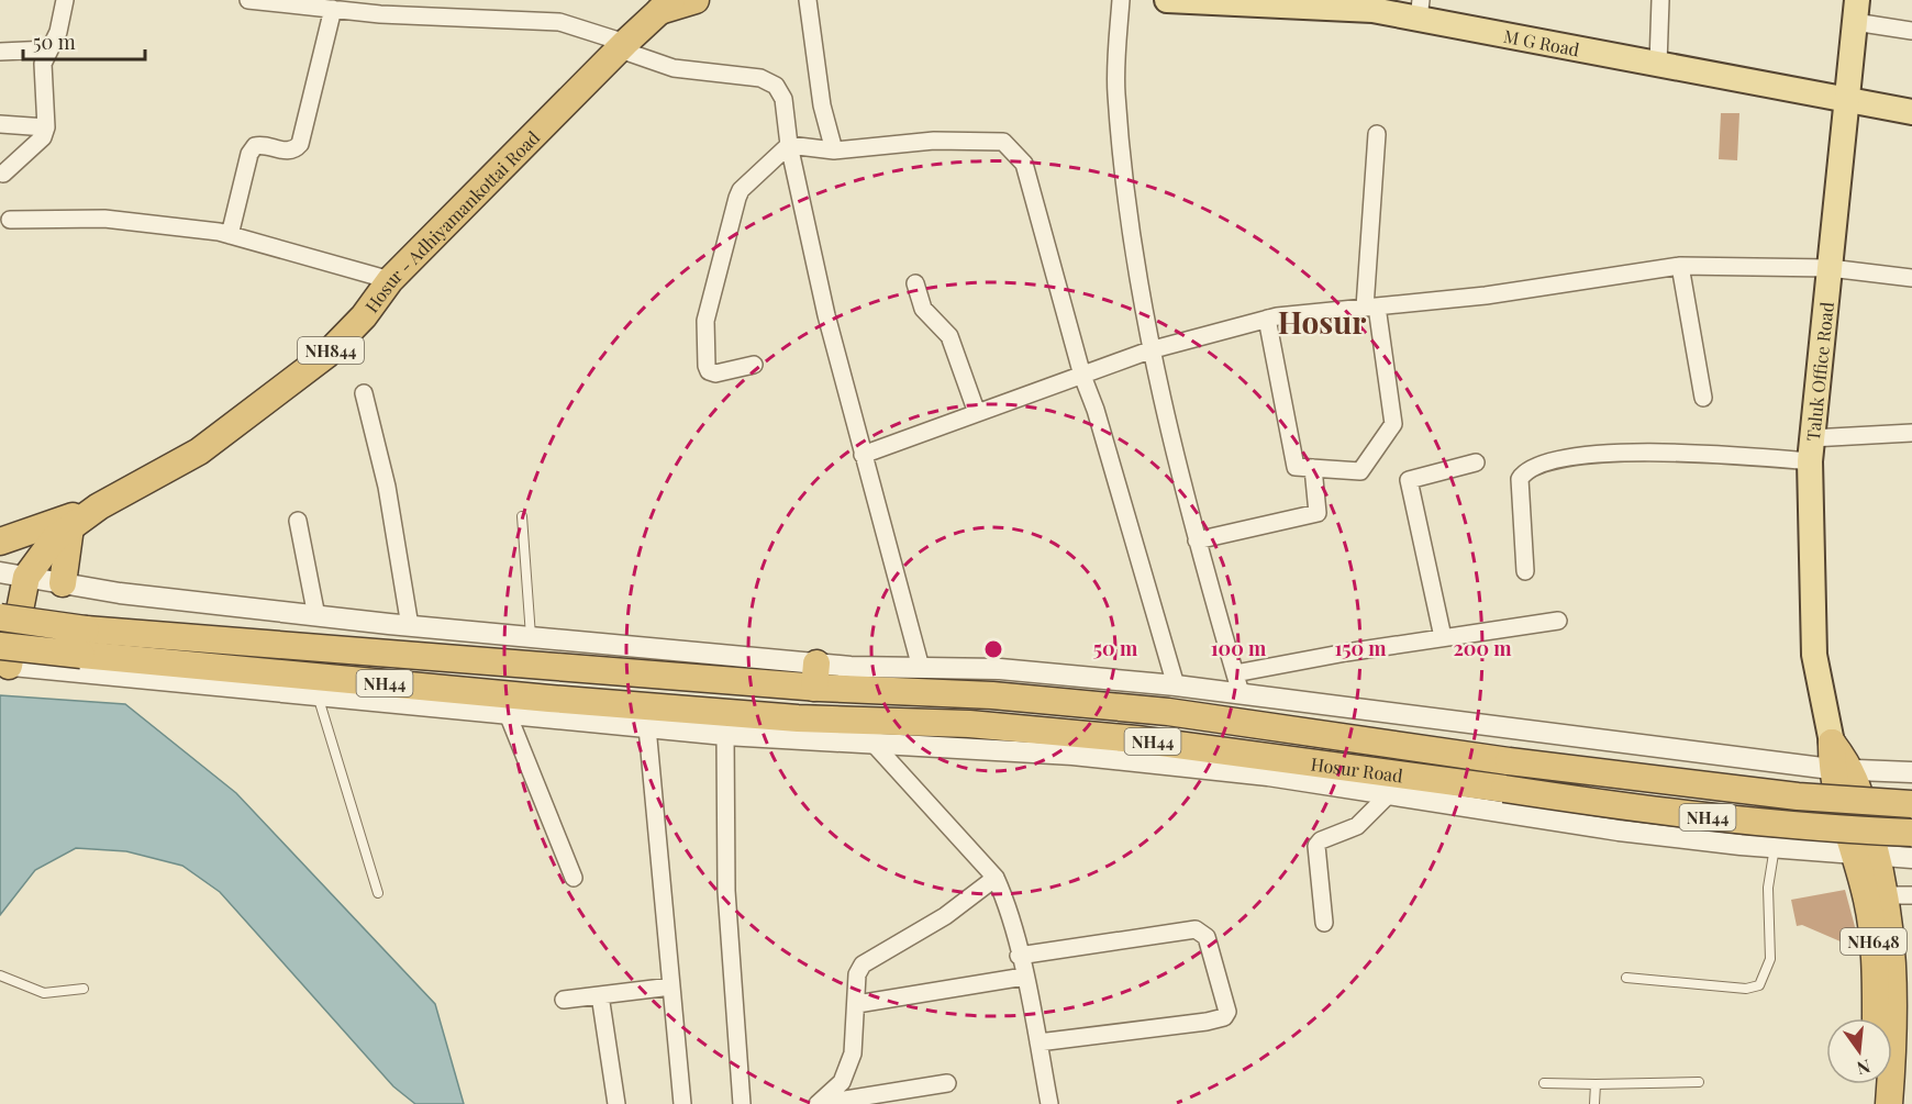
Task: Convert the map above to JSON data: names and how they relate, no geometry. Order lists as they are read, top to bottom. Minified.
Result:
{"streets":{"highway":["Hosur - Adhiyamankottai Road","NH844","NH44","Hosur Road","NH648"],"main road":["M G Road","Taluk Office Road"]},"crossings":[["M G Road","Taluk Office Road"],["Hosur - Adhiyamankottai Road","NH44"],["Taluk Office Road","NH648"],["NH44","Hosur Road"]],"districts":["Hosur"],"scale_bar":"50 m","north":"bottom","rings":["50 m","100 m","150 m","200 m"]}
